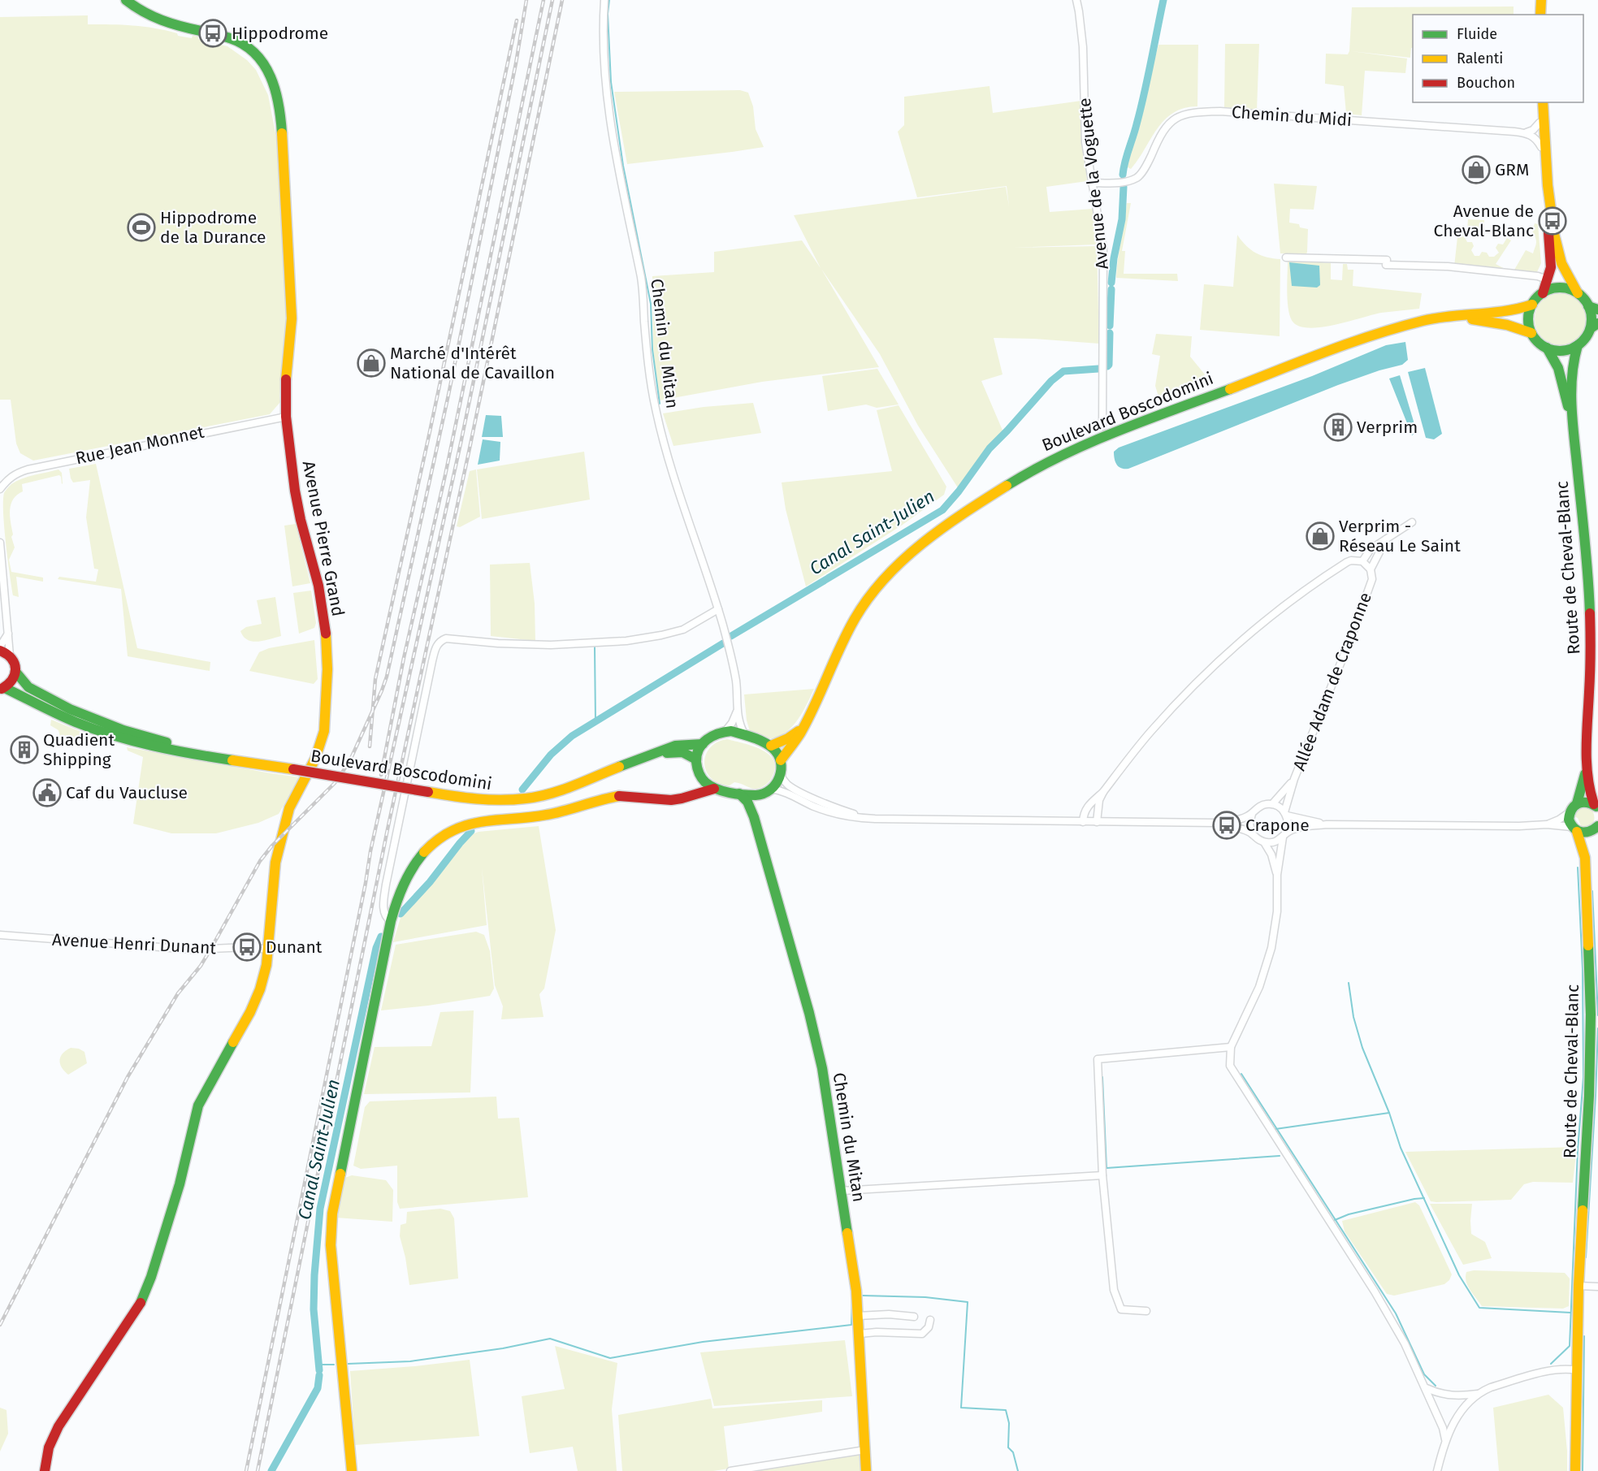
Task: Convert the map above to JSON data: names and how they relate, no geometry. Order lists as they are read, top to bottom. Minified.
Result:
{"streets":{"main road":["Chemin du Mitan","Boulevard Boscodomini","Avenue Pierre Grand","Route de Cheval-Blanc"],"street":["Chemin du Midi","Avenue de la Voguette","Rue Jean Monnet","Allée Adam de Craponne","Avenue Henri Dunant"]},"crossings":[["Chemin du Midi","Avenue de la Voguette"],["Chemin du Mitan","Boulevard Boscodomini"],["Rue Jean Monnet","Avenue Pierre Grand"],["Avenue Pierre Grand","Avenue Henri Dunant"]],"water":["Canal Saint-Julien"],"places":{"bus stop":["Hippodrome","Avenue de Cheval-Blanc","Crapone","Dunant"],"shop":["GRM","Marché d'Intérêt National de Cavaillon","Verprim - Réseau Le Saint"],"sports":["Hippodrome de la Durance"],"building":["Verprim","Quadient Shipping"],"public building":["Caf du Vaucluse"]},"legend":["Fluide","Ralenti","Bouchon"]}
